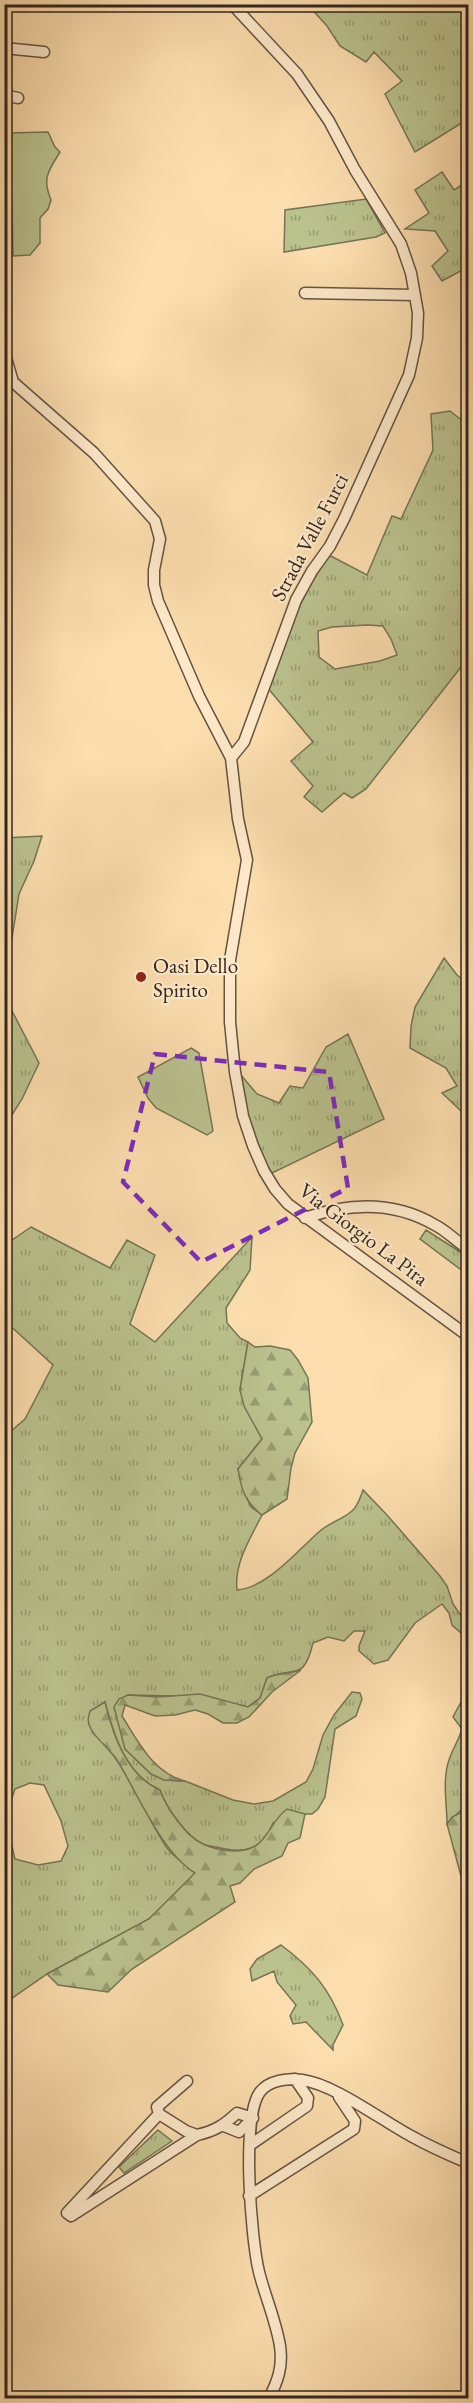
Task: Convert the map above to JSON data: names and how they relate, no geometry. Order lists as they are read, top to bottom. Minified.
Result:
{"streets":{"street":["Strada Valle Furci","Via Giorgio La Pira"]},"crossings":[["Strada Valle Furci","Via Giorgio La Pira"]],"places":["Oasi Dello Spirito"]}
